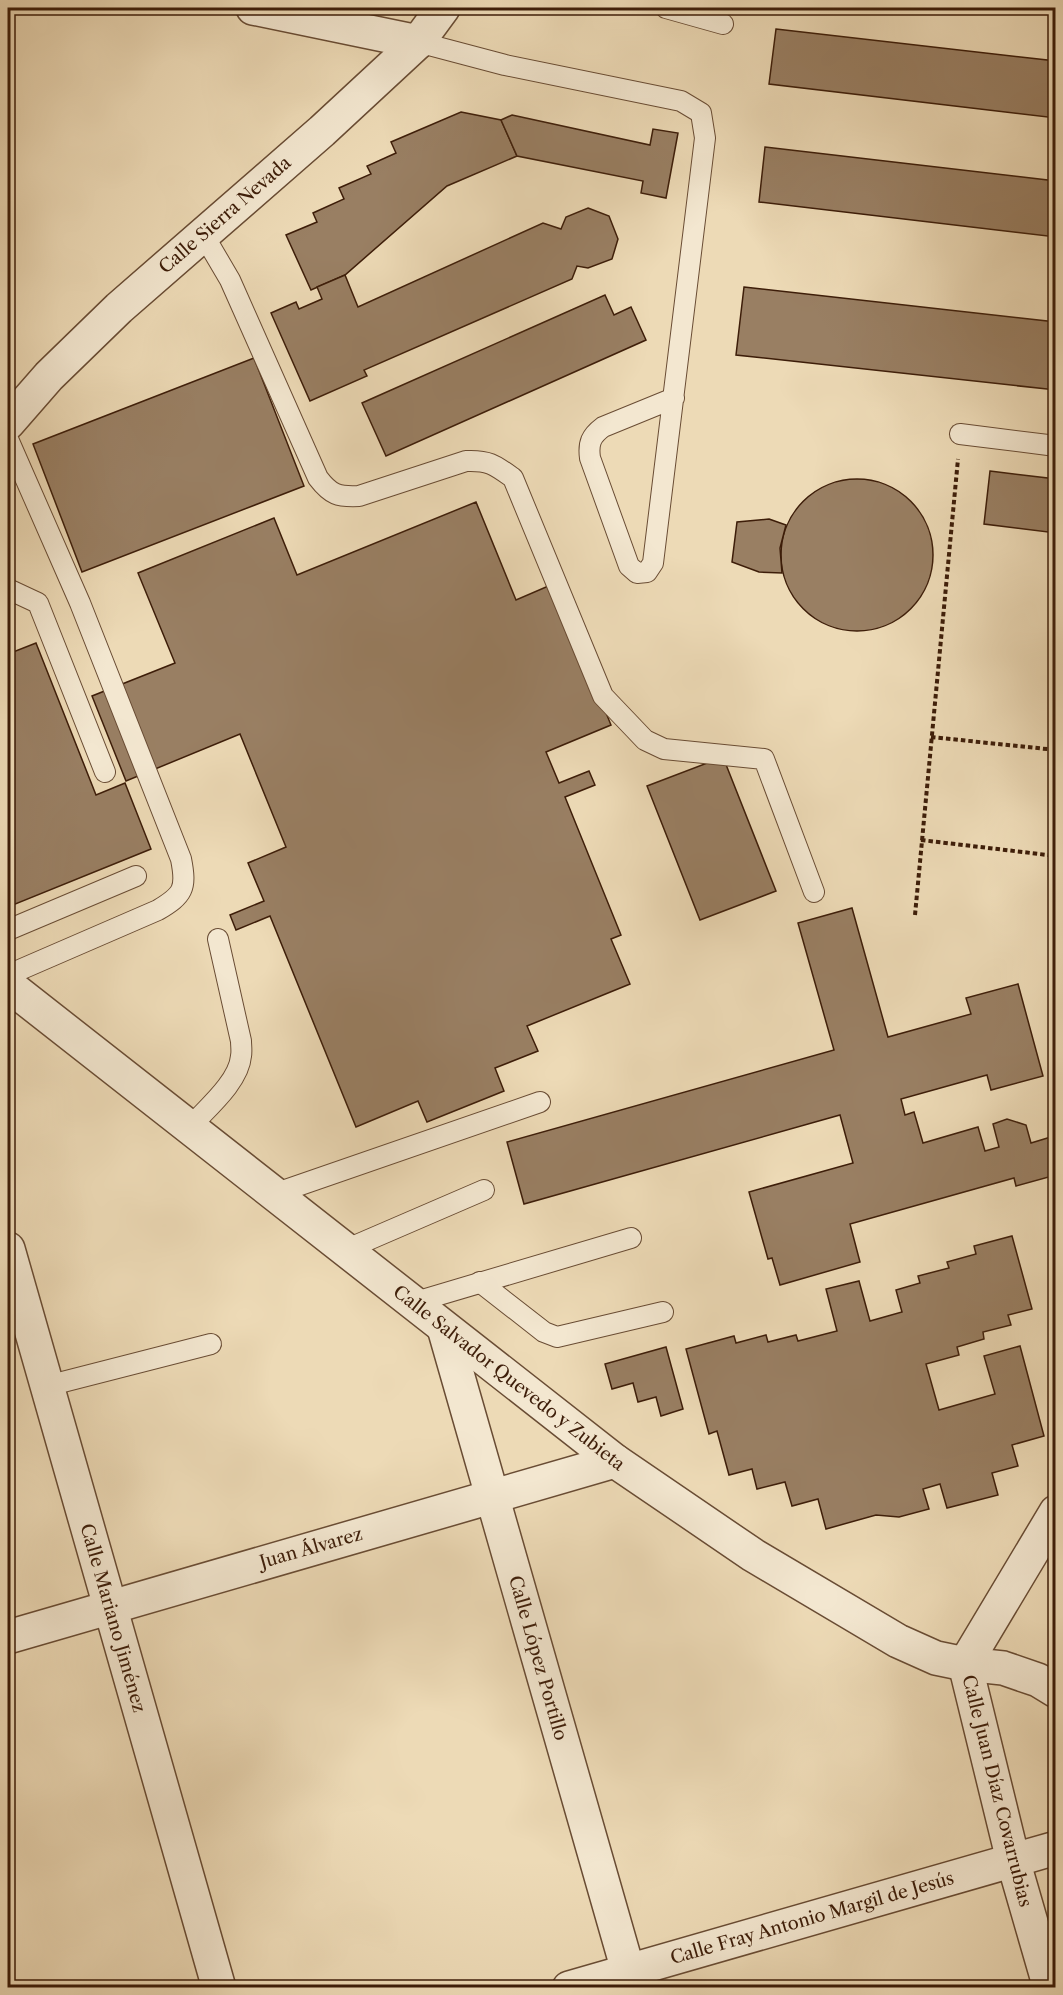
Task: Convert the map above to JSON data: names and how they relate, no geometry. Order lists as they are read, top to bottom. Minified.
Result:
{"streets":{"street":["Calle Sierra Nevada","Calle Salvador Quevedo y Zubieta","Juan Álvarez","Calle Mariano Jiménez","Calle López Portillo","Calle Juan Díaz Covarrubias","Calle Fray Antonio Margil de Jesús"]},"crossings":[["Calle Salvador Quevedo y Zubieta","Juan Álvarez"],["Calle Salvador Quevedo y Zubieta","Calle López Portillo"],["Calle Salvador Quevedo y Zubieta","Calle Juan Díaz Covarrubias"],["Juan Álvarez","Calle Mariano Jiménez"],["Juan Álvarez","Calle López Portillo"],["Calle López Portillo","Calle Fray Antonio Margil de Jesús"],["Calle Juan Díaz Covarrubias","Calle Fray Antonio Margil de Jesús"]]}
